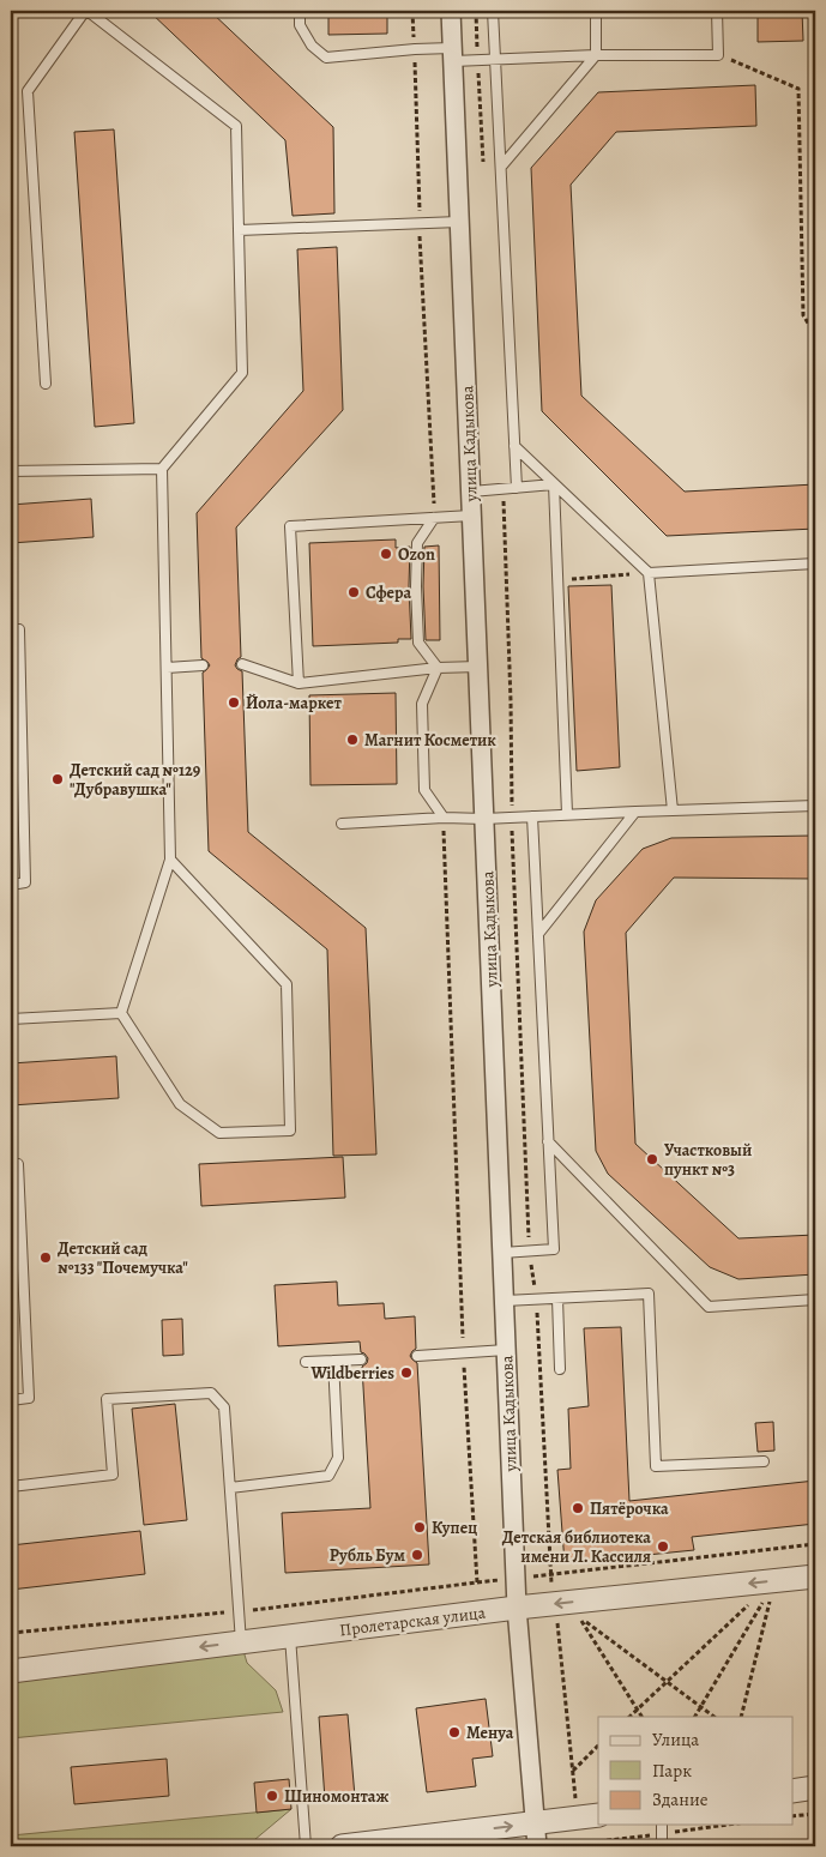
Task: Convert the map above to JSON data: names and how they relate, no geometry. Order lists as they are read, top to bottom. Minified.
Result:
{"streets":{"street":["улица Кадыкова","Пролетарская улица"]},"crossings":[["улица Кадыкова","Пролетарская улица"]],"one_way":["Пролетарская улица"],"places":["Ozon","Сфера","Йола-маркет","Магнит Косметик","Детский сад №129 \"Дубравушка\"","Участковый пункт №3","Детский сад №133 \"Почемучка\"","Wildberries","Пятёрочка","Купец","Детская библиотека имени Л. Кассиля","Рубль Бум","Менуа","Шиномонтаж"],"legend":["Улица","Парк","Здание"]}
